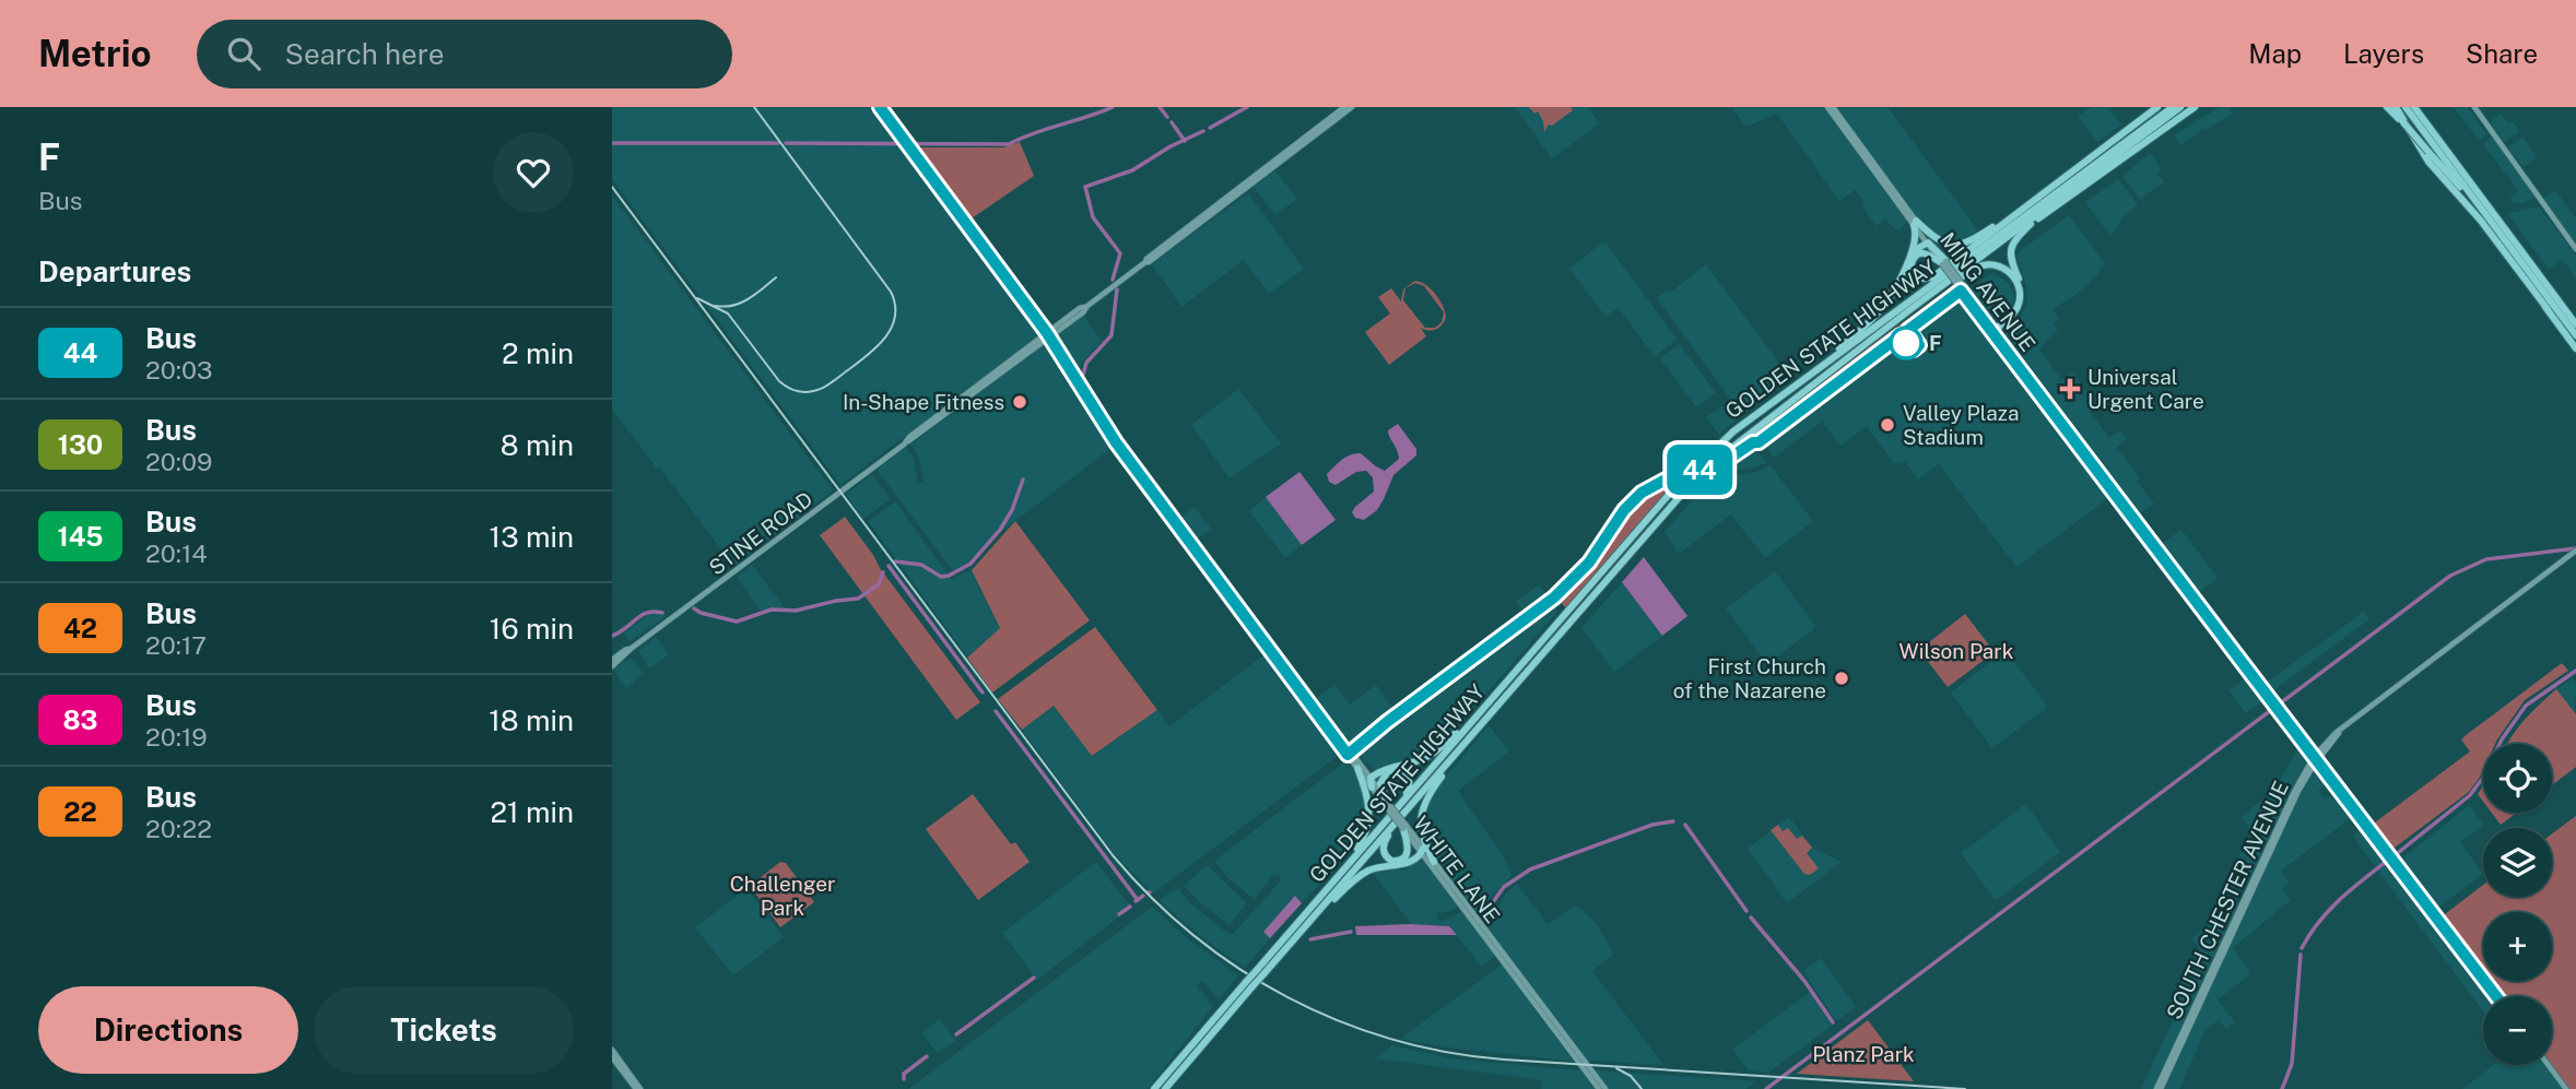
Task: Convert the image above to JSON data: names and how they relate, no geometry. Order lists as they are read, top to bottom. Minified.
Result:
{"streets":{"highway":["GOLDEN STATE HIGHWAY"],"main road":["MING AVENUE","STINE ROAD","WHITE LANE","SOUTH CHESTER AVENUE"]},"crossings":[["MING AVENUE","SOUTH CHESTER AVENUE"],["STINE ROAD","WHITE LANE"]],"parks":["Wilson Park","Challenger Park","Planz Park"],"places":{"other":["F","In-Shape Fitness","Valley Plaza Stadium","First Church of the Nazarene"],"health":["Universal Urgent Care"]},"lines":["bus line 44"],"page":{"header":"Metrio","search":"Search here","nav":["Map","Layers","Share"],"heading":[["F","Bus"],"Departures"],"on_map":"44","list":[{"mark":"44","name":"Bus","note":"20:03","value":"2 min"},{"mark":"130","name":"Bus","note":"20:09","value":"8 min"},{"mark":"145","name":"Bus","note":"20:14","value":"13 min"},{"mark":"42","name":"Bus","note":"20:17","value":"16 min"},{"mark":"83","name":"Bus","note":"20:19","value":"18 min"},{"mark":"22","name":"Bus","note":"20:22","value":"21 min"}],"map_buttons":["+","−"],"buttons":["Directions","Tickets"]}}
